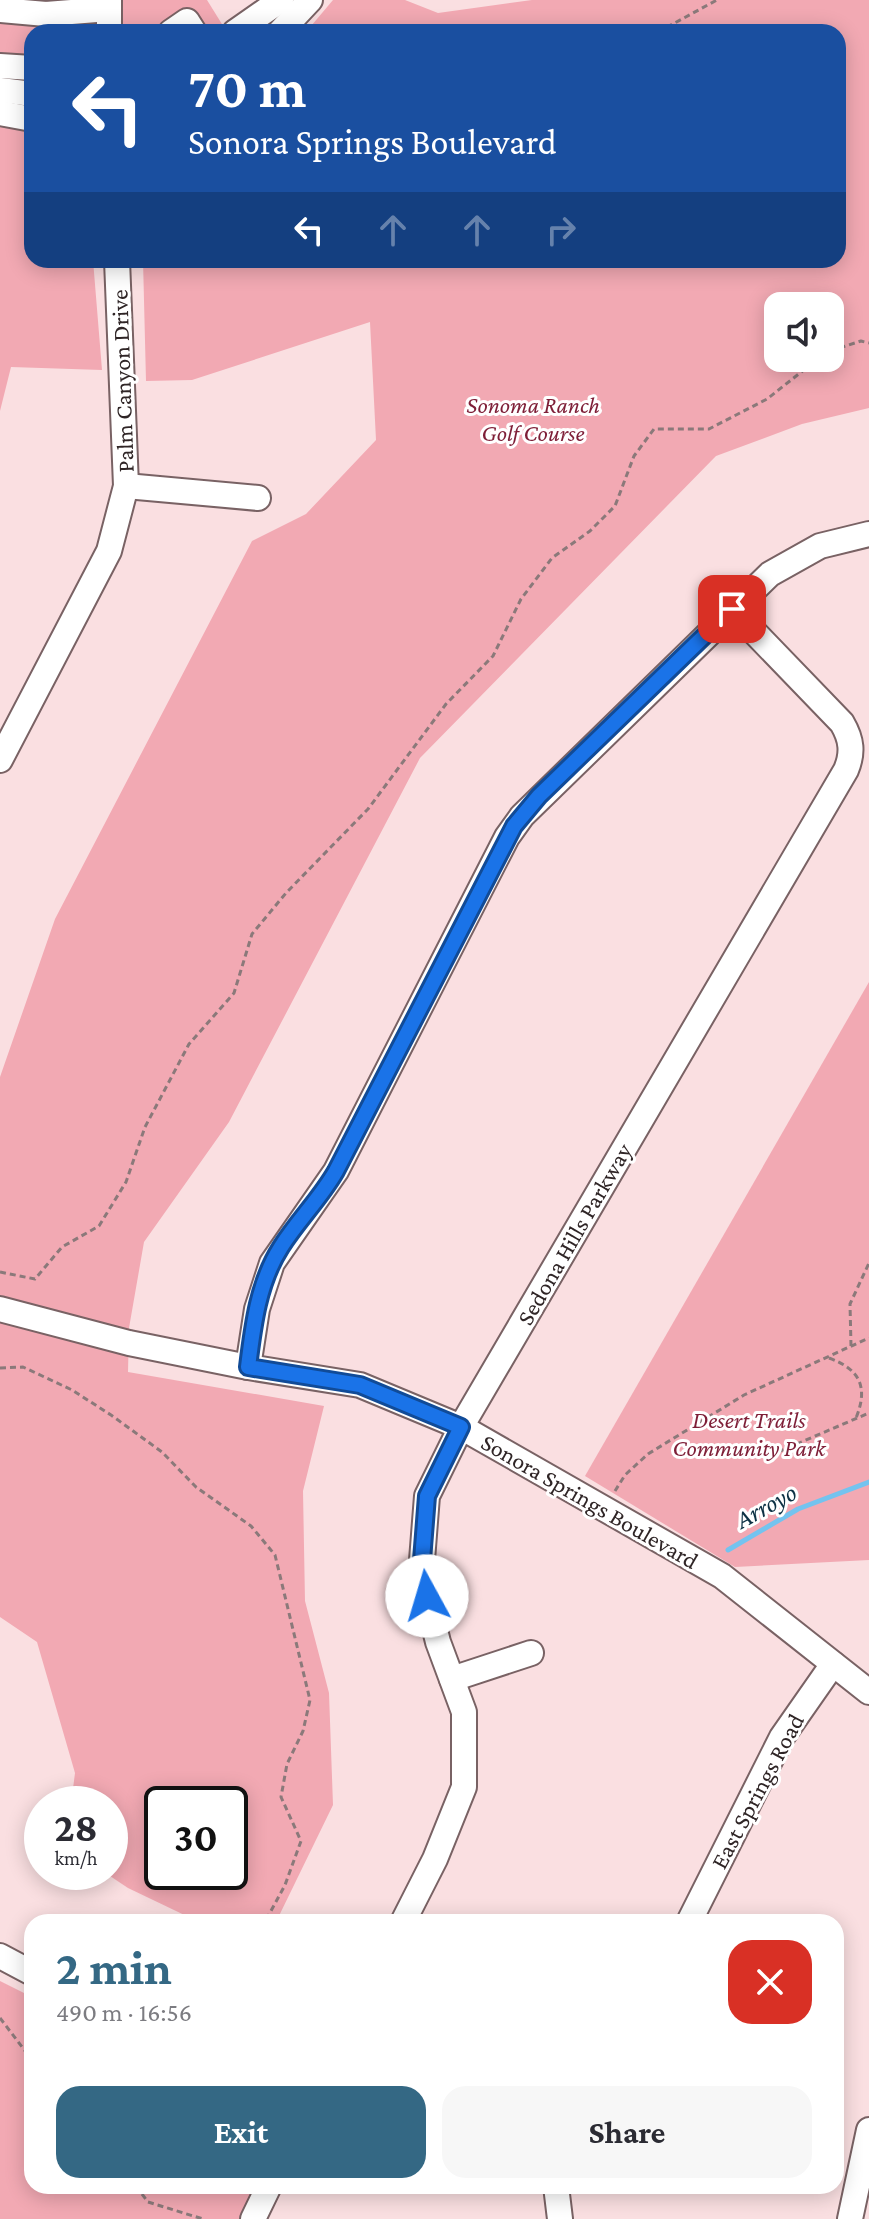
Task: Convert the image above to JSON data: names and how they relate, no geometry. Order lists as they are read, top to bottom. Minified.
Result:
{"streets":{"street":["Palm Canyon Drive","Sedona Hills Parkway","Sonora Springs Boulevard","East Springs Road"]},"crossings":[["Sedona Hills Parkway","Sonora Springs Boulevard"],["Sonora Springs Boulevard","East Springs Road"]],"water":["Arroyo"],"parks":["Sonoma Ranch Golf Course","Desert Trails Community Park"],"page":{"turn":["70 m","Sonora Springs Boulevard"],"speed":"28 km/h","limit":"30","heading":["2 min","490 m · 16:56"],"buttons":["Exit","Share"]}}
